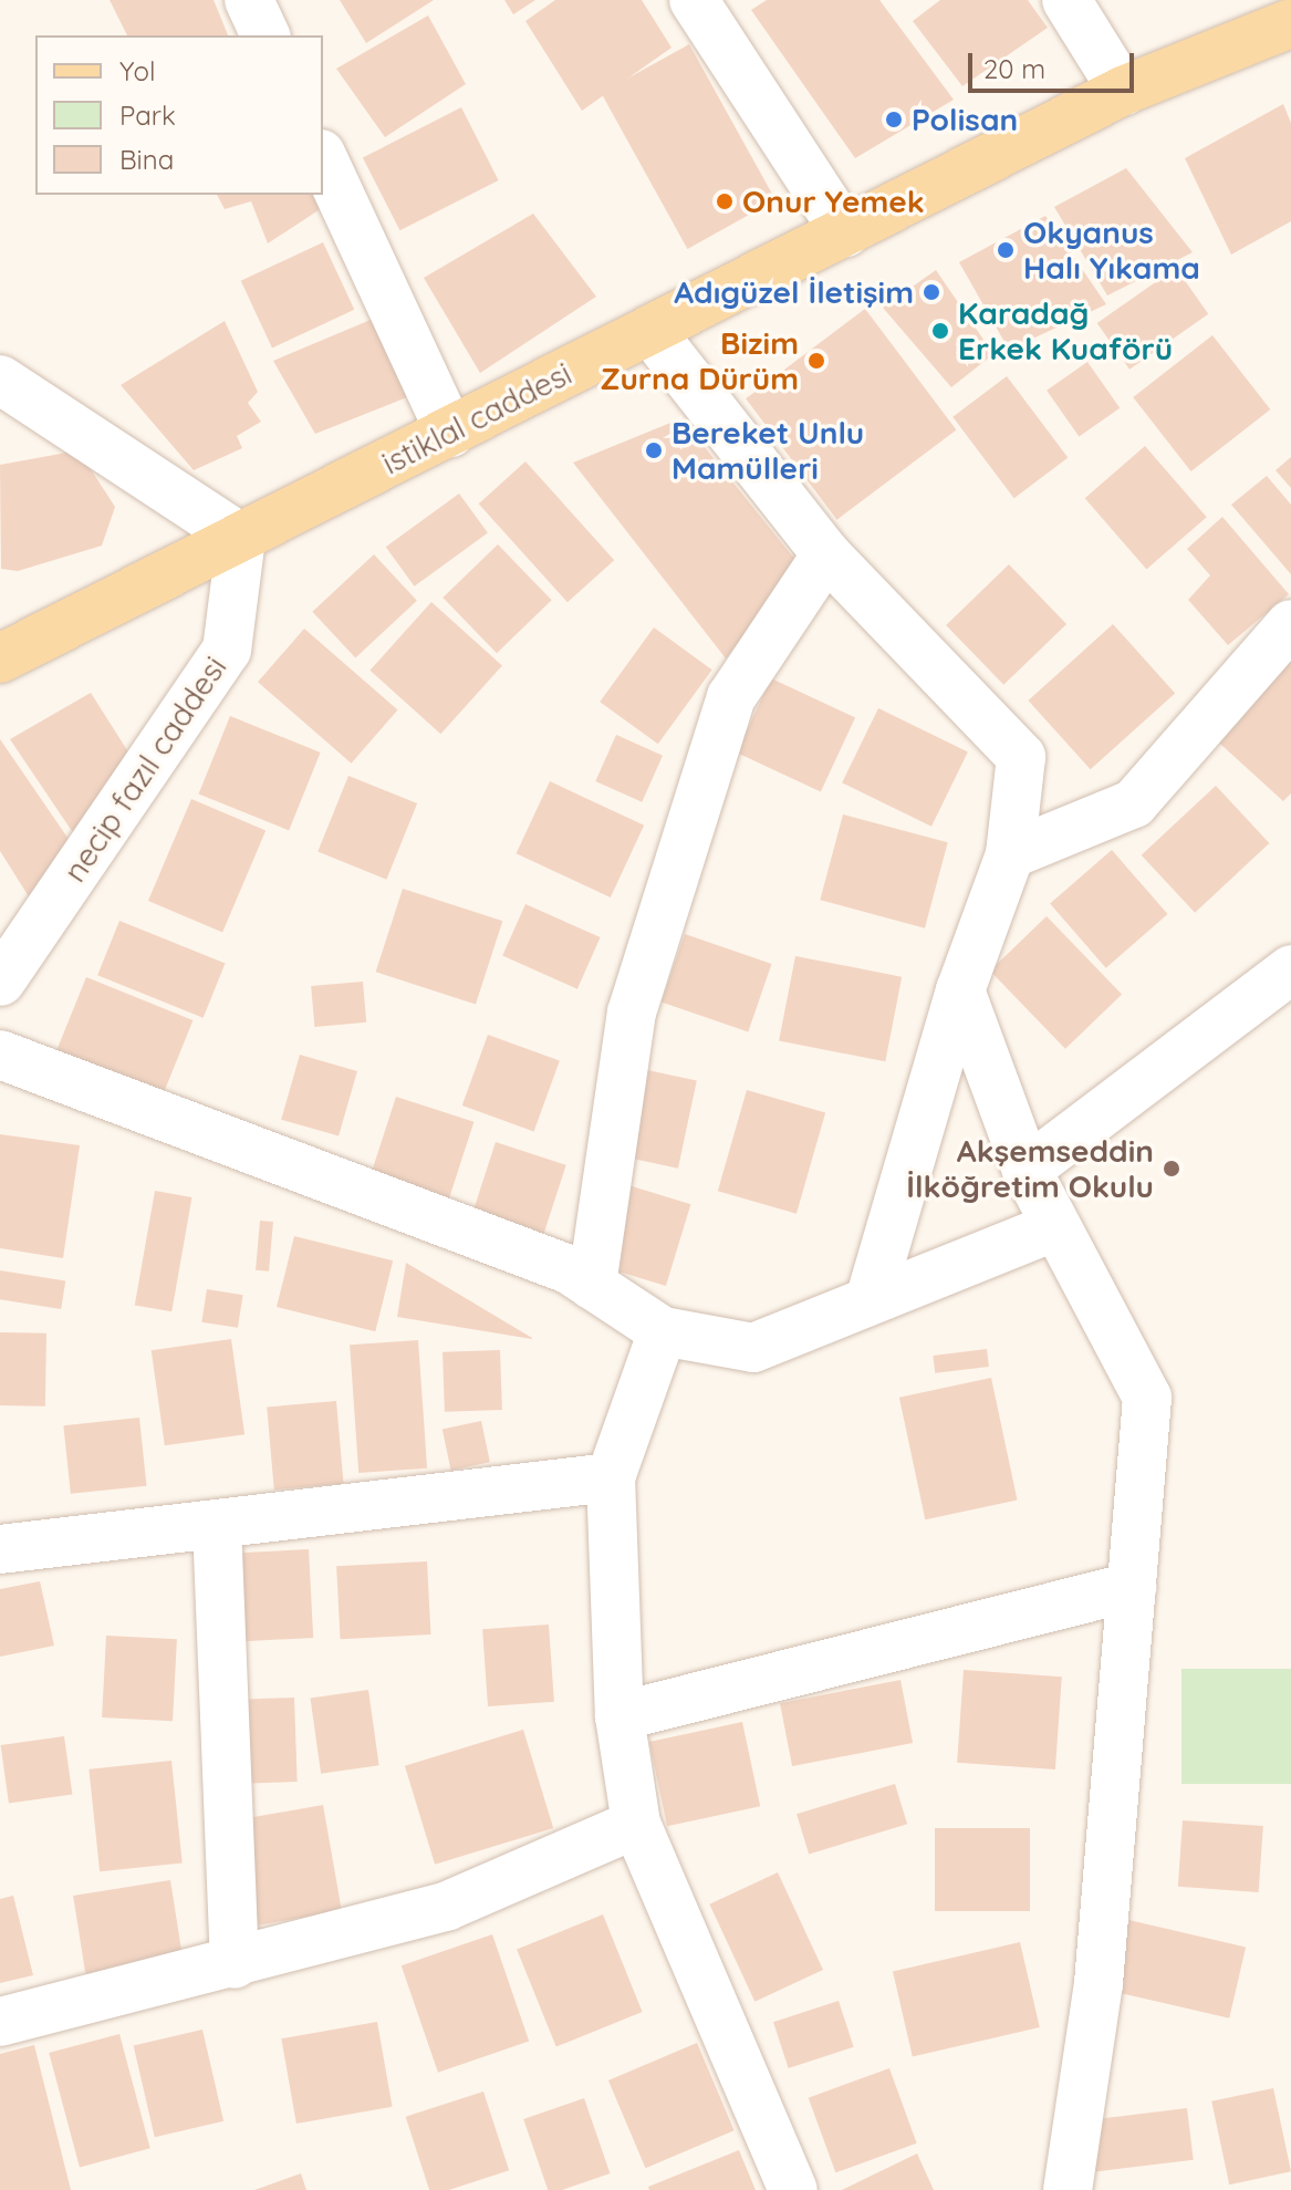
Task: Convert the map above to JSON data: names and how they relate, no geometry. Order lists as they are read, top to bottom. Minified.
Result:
{"streets":{"main road":["istiklal caddesi"],"street":["necip fazıl caddesi"]},"crossings":[["istiklal caddesi","necip fazıl caddesi"]],"places":["Polisan","Onur Yemek","Okyanus Halı Yıkama","Adıgüzel İletişim","Karadağ Erkek Kuaförü","Bizim Zurna Dürüm","Bereket Unlu Mamülleri","Akşemseddin İlköğretim Okulu"],"legend":["Yol","Park","Bina"],"scale_bar":"20 m"}
